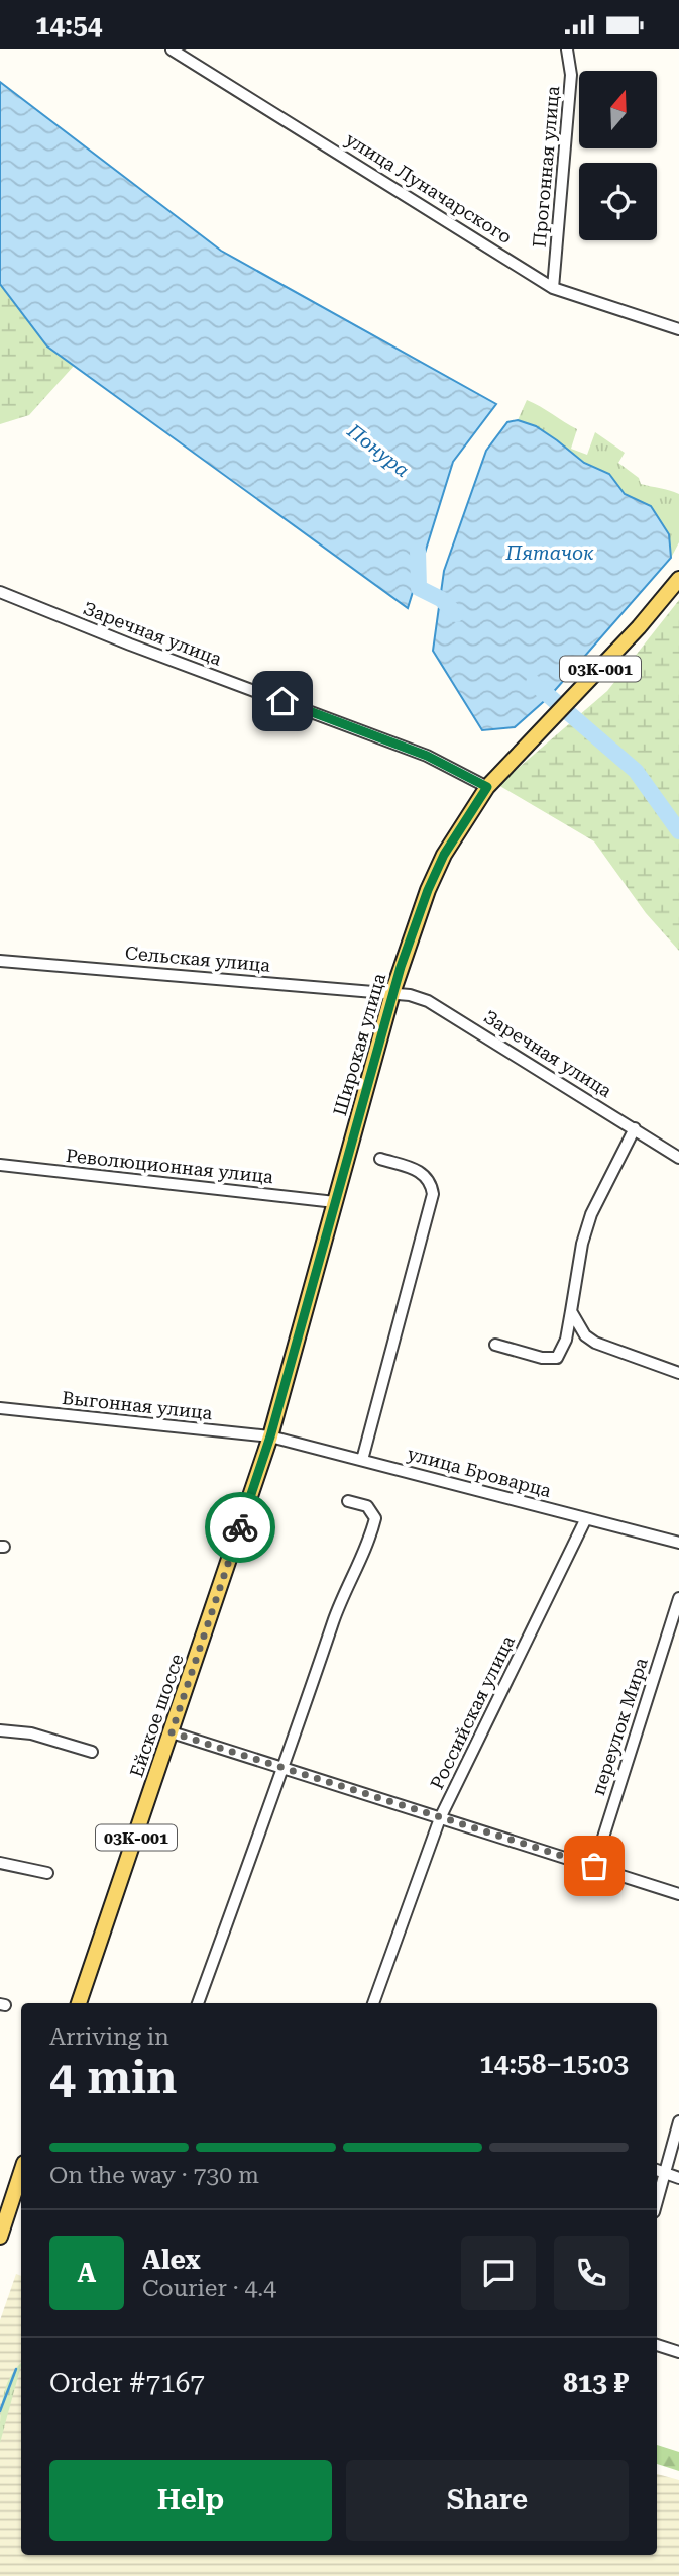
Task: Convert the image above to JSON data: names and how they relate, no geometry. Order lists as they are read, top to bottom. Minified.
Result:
{"streets":{"main road":["03К-001","Широкая улица","Ейское шоссе"],"street":["Прогонная улица","улица Луначарского","Заречная улица","Сельская улица","Революционная улица","Выгонная улица","улица Броварца","Российская улица","переулок Мира"]},"crossings":[["Прогонная улица","улица Луначарского"],["Заречная улица","Сельская улица"],["Заречная улица","Широкая улица"],["Сельская улица","Широкая улица"],["Широкая улица","Революционная улица"],["Широкая улица","Выгонная улица"],["Широкая улица","улица Броварца"],["Широкая улица","Ейское шоссе"],["Выгонная улица","улица Броварца"],["Выгонная улица","Ейское шоссе"],["улица Броварца","Российская улица"],["улица Броварца","Ейское шоссе"]],"water":["Понура","Пятачок"],"north":"top","page":{"status":"14:54","heading":["4 min","Arriving in","14:58–15:03"],"panel":["Alex","Courier · 4.4","Order #7167","813 ₽"],"bar":"On the way · 730 m","round":"A","buttons":["Help","Share"]}}
